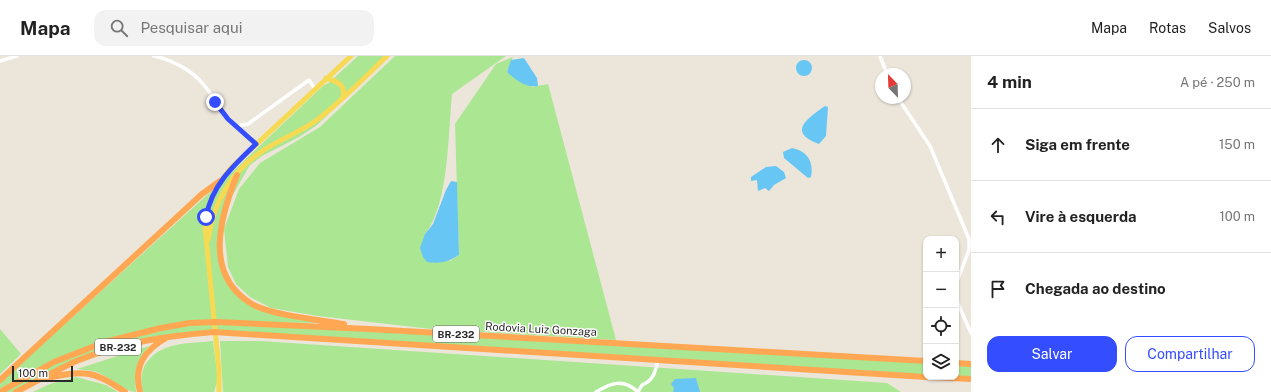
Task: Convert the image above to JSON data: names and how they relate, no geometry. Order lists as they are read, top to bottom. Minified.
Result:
{"streets":{"highway":["Rodovia Luiz Gonzaga","BR-232"]},"scale_bar":"100 m","north":"top left","page":{"header":"Mapa","search":"Pesquisar aqui","nav":["Mapa","Rotas","Salvos"],"heading":["4 min","A pé · 250 m"],"list":[["Siga em frente","150 m"],["Vire à esquerda","100 m"],"Chegada ao destino"],"map_buttons":["+","−"],"buttons":["Salvar","Compartilhar"],"scale":"100 m"}}
